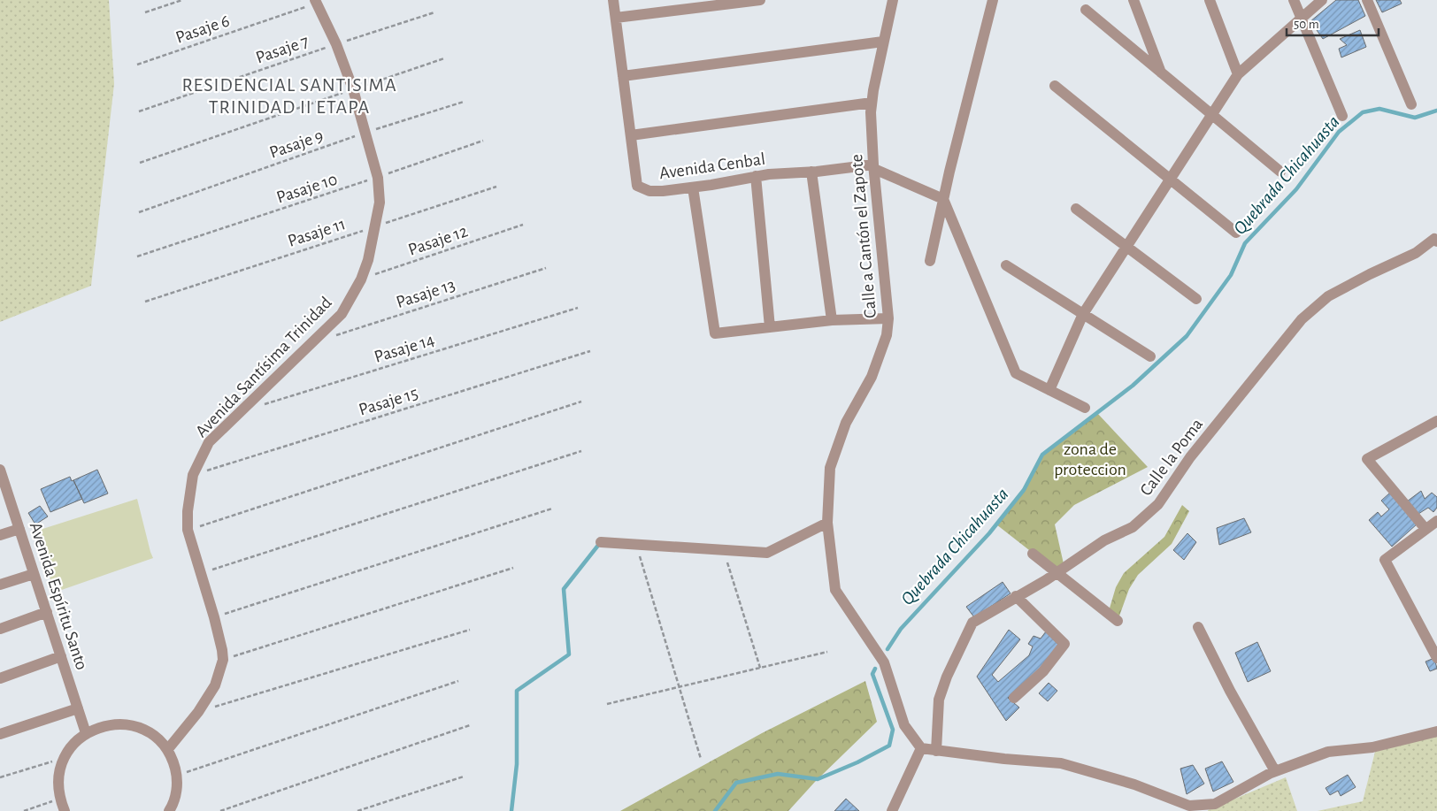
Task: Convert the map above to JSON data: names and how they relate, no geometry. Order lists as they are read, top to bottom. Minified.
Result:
{"streets":{"street":["Avenida Cenbal","Calle a Cantón el Zapote","Avenida Santísima Trinidad","Calle la Poma","Avenida Espíritu Santo"],"path":["Pasaje 6","Pasaje 7","Pasaje 9","Pasaje 10","Pasaje 11","Pasaje 12","Pasaje 13","Pasaje 14","Pasaje 15"]},"crossings":[["Pasaje 6","Avenida Santísima Trinidad"],["Pasaje 7","Avenida Santísima Trinidad"],["Pasaje 9","Avenida Santísima Trinidad"],["Avenida Cenbal","Calle a Cantón el Zapote"],["Pasaje 10","Avenida Santísima Trinidad"],["Pasaje 11","Avenida Santísima Trinidad"],["Pasaje 12","Avenida Santísima Trinidad"],["Pasaje 13","Avenida Santísima Trinidad"],["Avenida Santísima Trinidad","Pasaje 15"]],"districts":["RESIDENCIAL SANTISIMA TRINIDAD II ETAPA"],"water":["Quebrada Chicahuasta"],"parks":["zona de proteccion"],"scale_bar":"50 m"}
